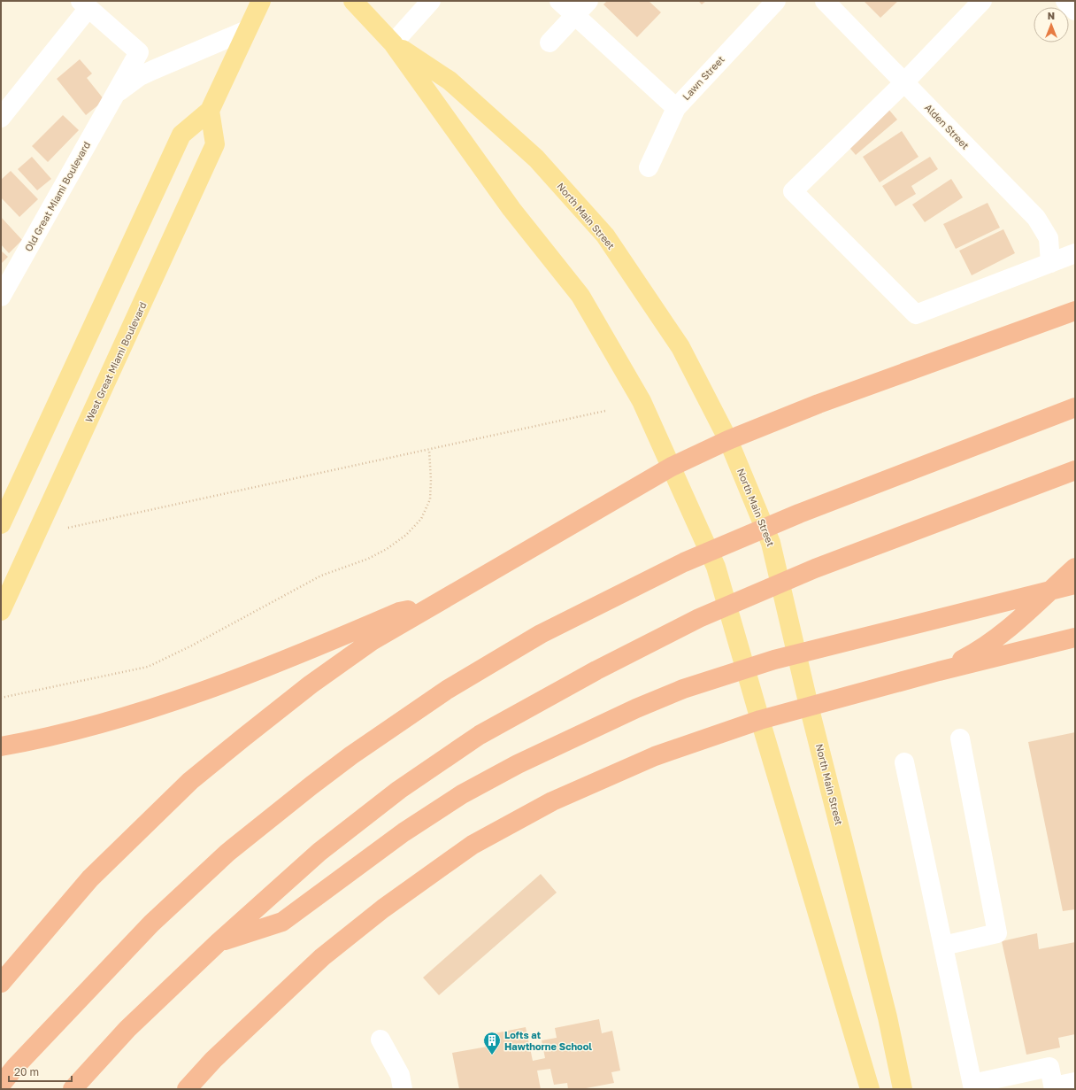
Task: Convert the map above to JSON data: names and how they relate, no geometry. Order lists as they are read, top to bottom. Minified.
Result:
{"streets":{"main road":["North Main Street","West Great Miami Boulevard"],"street":["Lawn Street","Alden Street","Old Great Miami Boulevard"]},"places":{"building":["Lofts at Hawthorne School"]},"scale_bar":"20 m","north":"top"}
